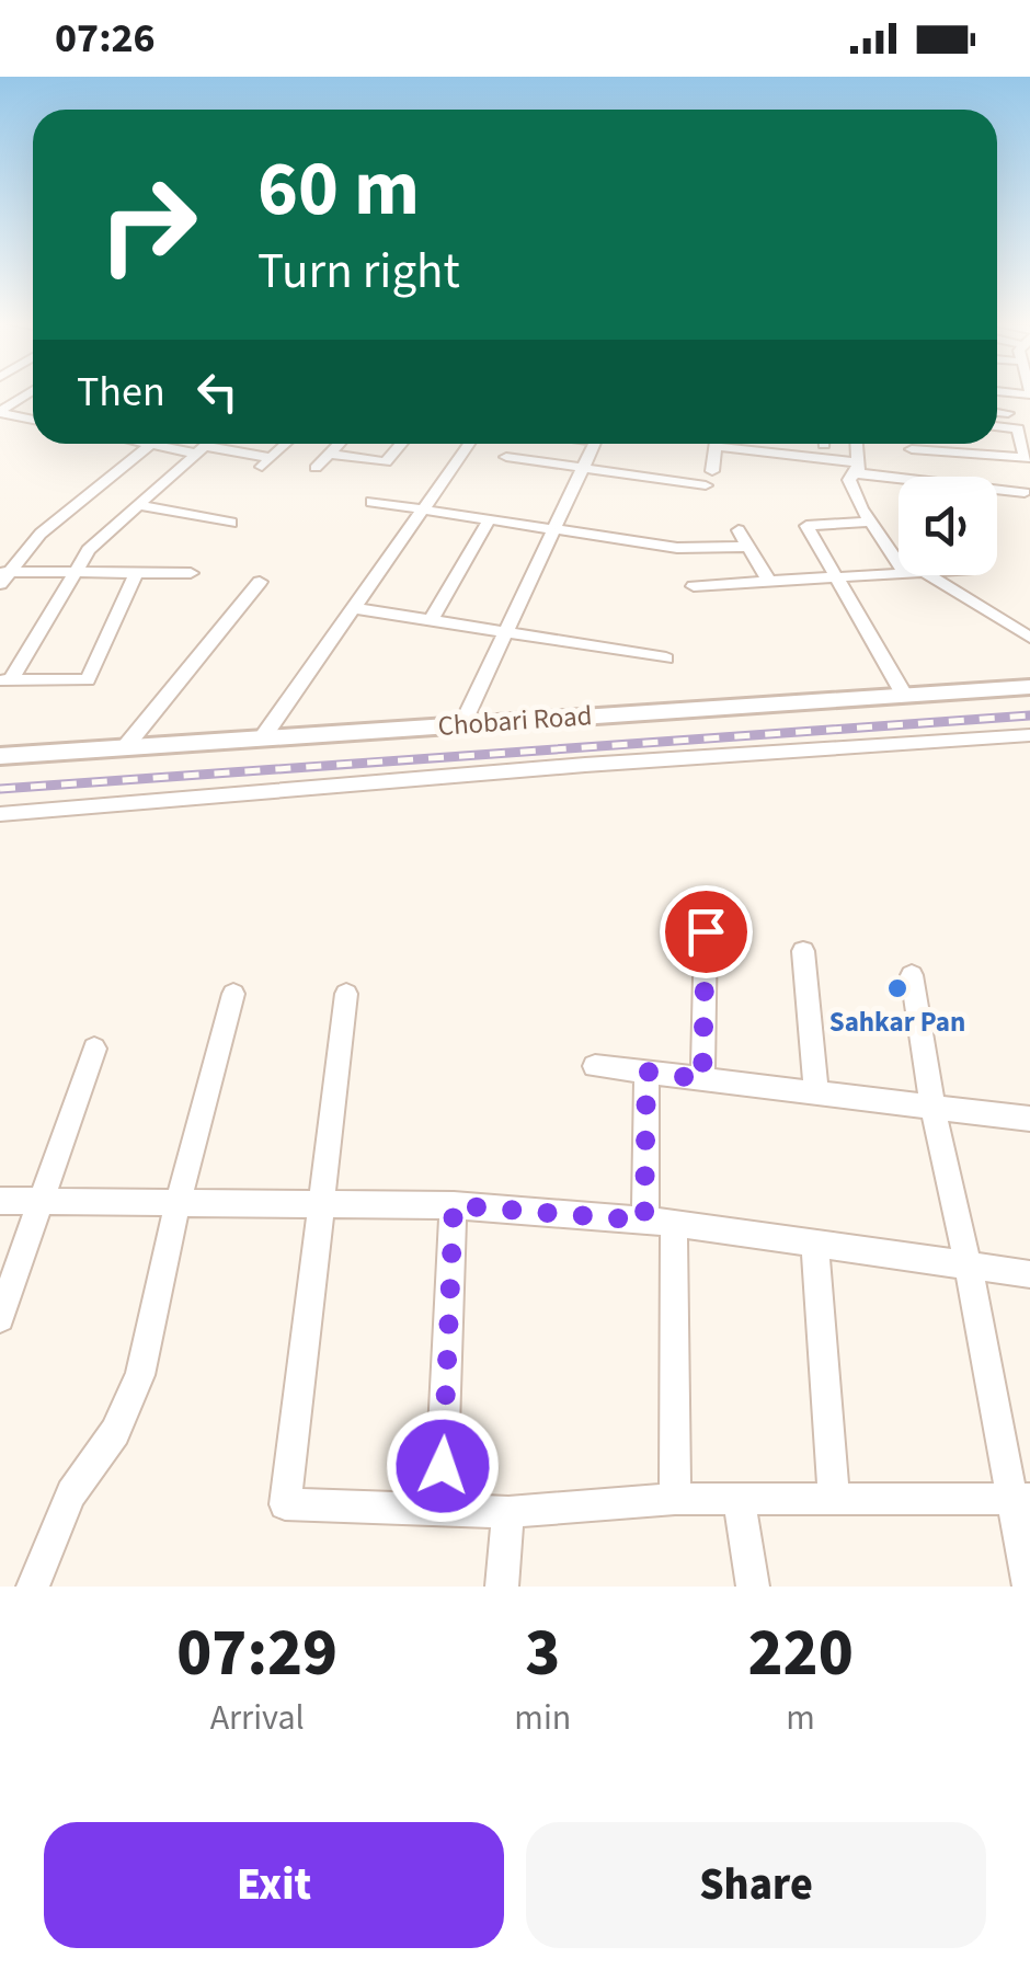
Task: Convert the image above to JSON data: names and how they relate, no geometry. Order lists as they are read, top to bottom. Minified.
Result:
{"streets":{"street":["Chobari Road"]},"places":["Sahkar Pan"],"page":{"status":"07:26","turn":["60 m","Turn right"],"then":"Then","eta":["07:29","Arrival","3","min","220","m"],"buttons":["Exit","Share"]}}
